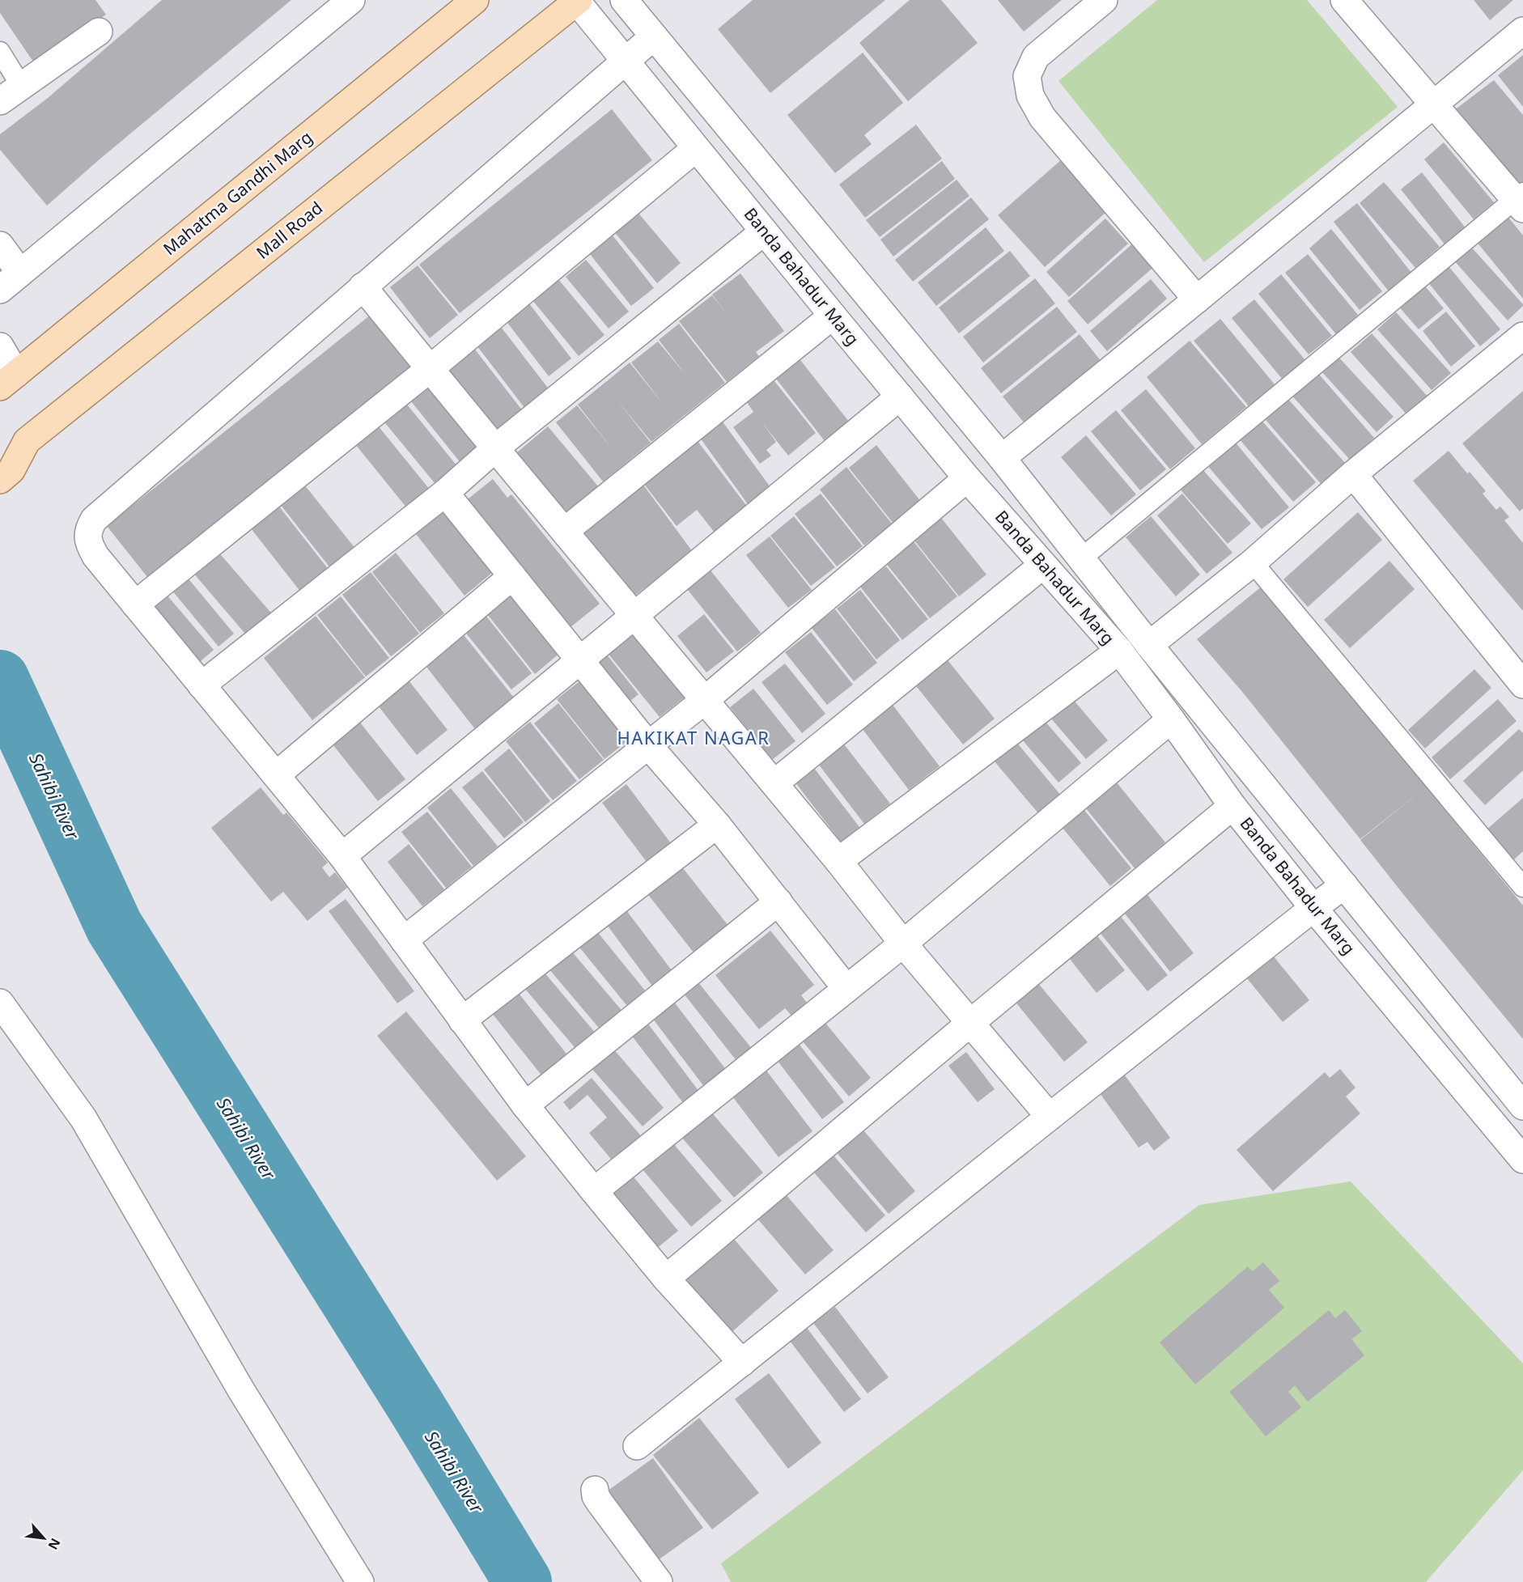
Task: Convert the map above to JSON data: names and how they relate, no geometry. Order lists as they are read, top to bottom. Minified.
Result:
{"streets":{"main road":["Mahatma Gandhi Marg","Mall Road"],"street":["Banda Bahadur Marg"]},"crossings":[["Mall Road","Banda Bahadur Marg"]],"districts":["HAKIKAT NAGAR"],"water":["Sahibi River"],"north":"bottom right"}
